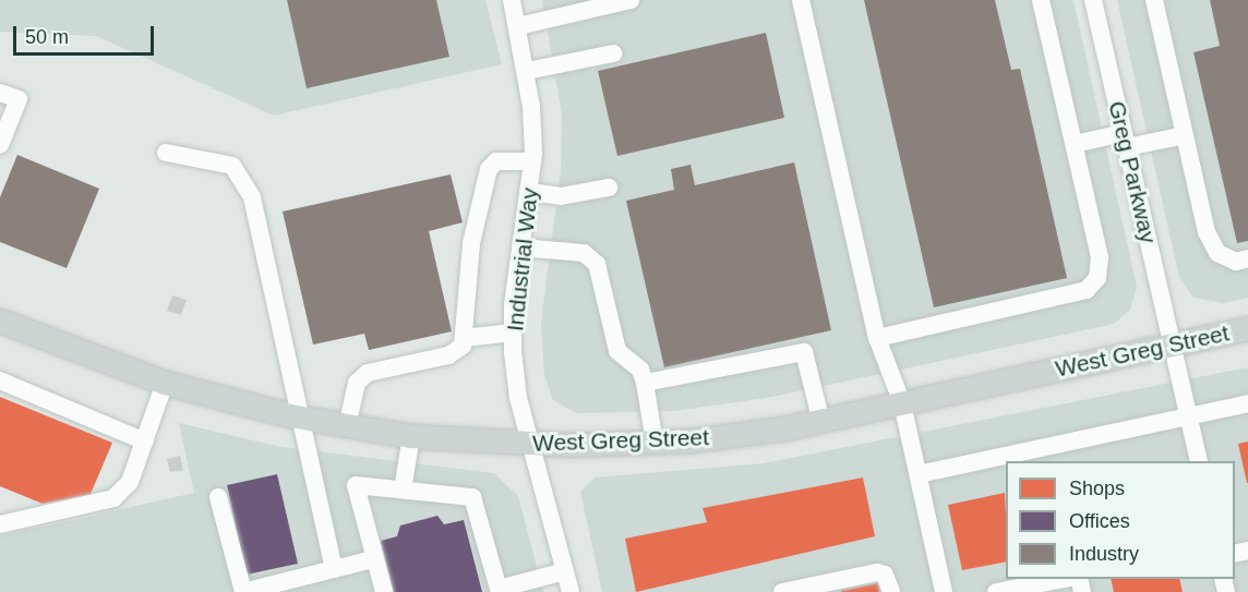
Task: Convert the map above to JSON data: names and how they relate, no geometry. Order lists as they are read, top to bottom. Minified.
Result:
{"streets":{"main road":["West Greg Street"],"street":["Greg Parkway","Industrial Way"]},"crossings":[["Greg Parkway","West Greg Street"],["Industrial Way","West Greg Street"]],"legend":["Shops","Offices","Industry"],"scale_bar":"50 m"}
